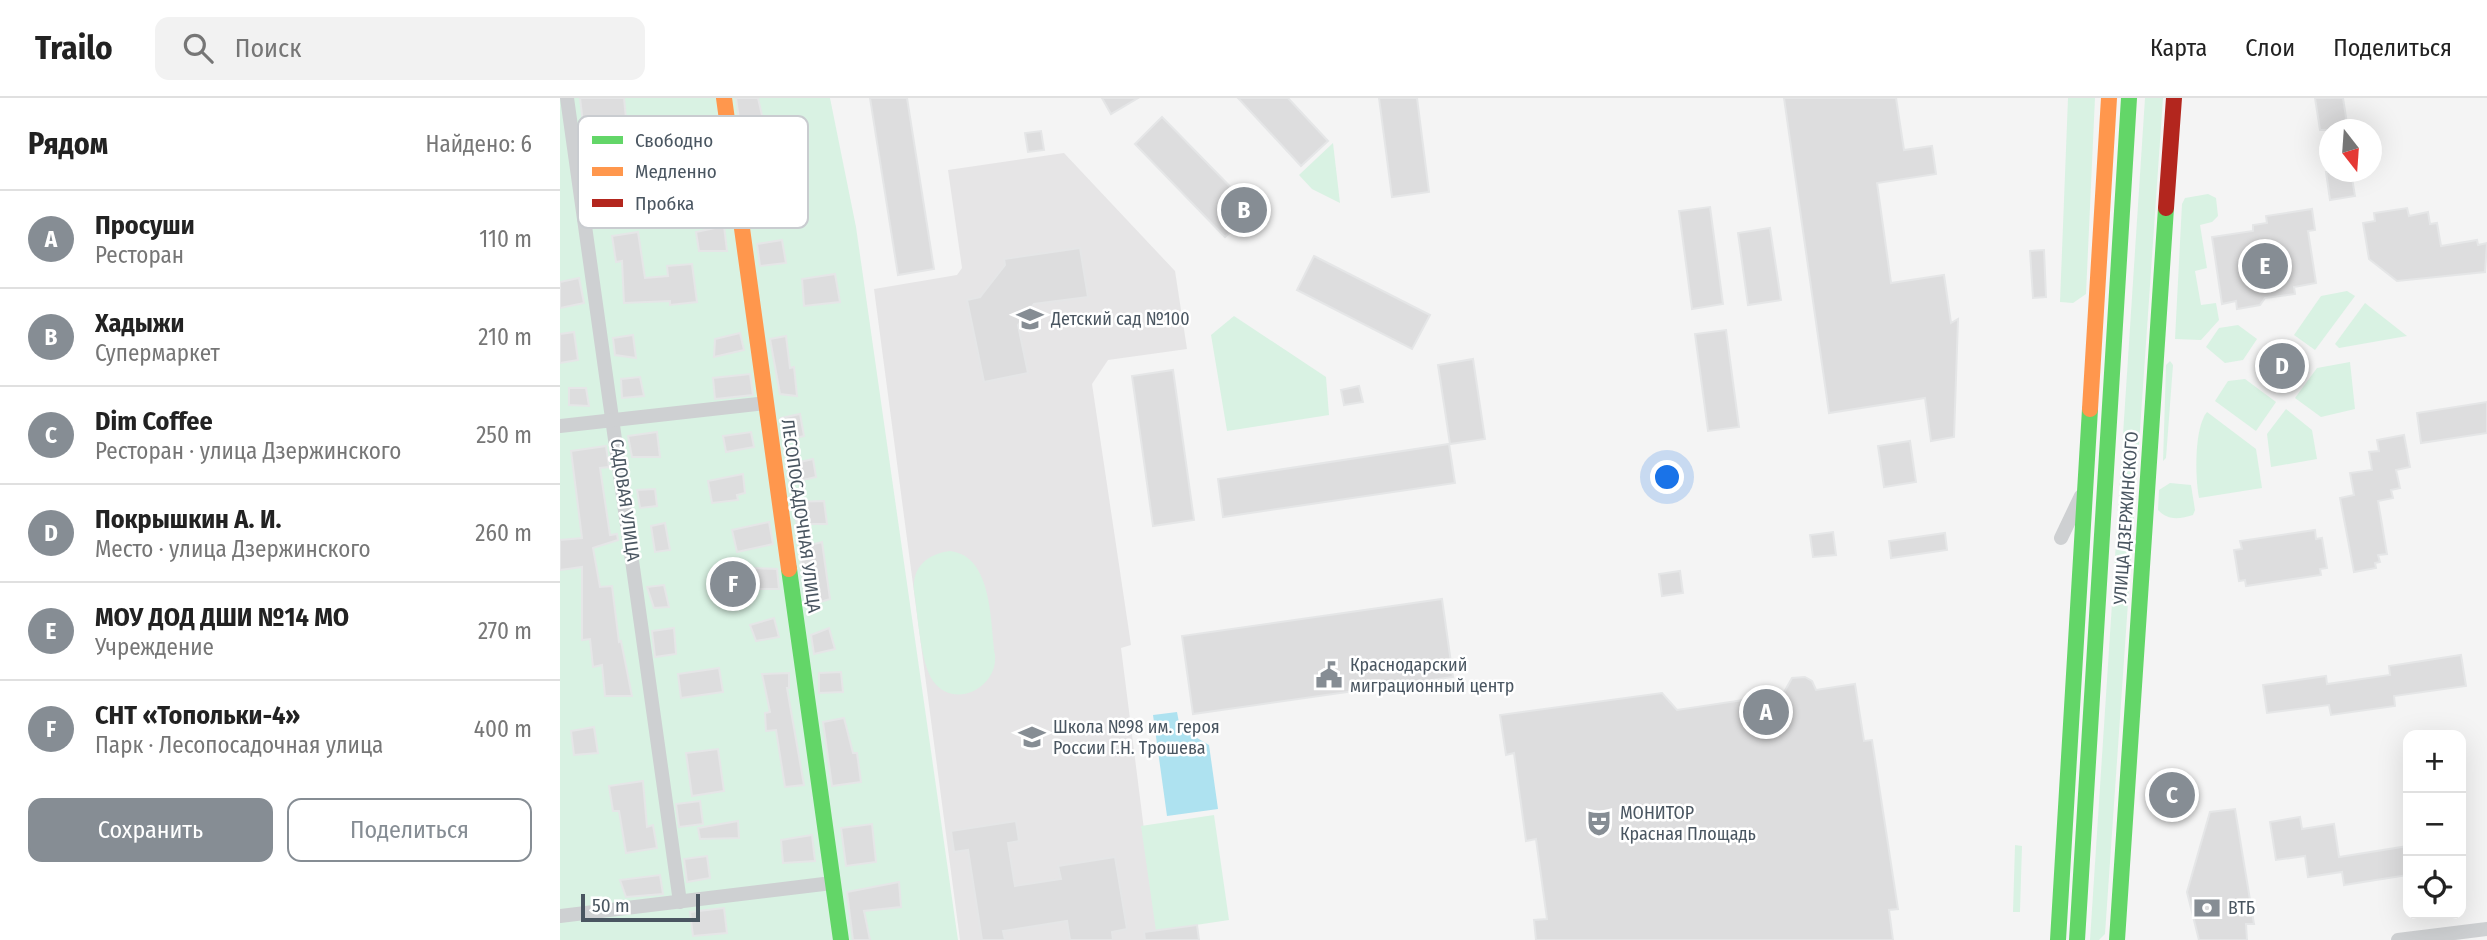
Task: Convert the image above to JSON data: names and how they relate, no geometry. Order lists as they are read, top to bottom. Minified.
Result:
{"streets":{"street":["САДОВАЯ УЛИЦА","ЛЕСОПОСАДОЧНАЯ УЛИЦА","УЛИЦА ДЗЕРЖИНСКОГО"]},"places":{"school or university":["Детский сад №100","Школа №98 им. героя России Г.Н. Трошева"],"public building":["Краснодарский миграционный центр"],"theatre":["МОНИТОР Красная Площадь"],"bank":["ВТБ"]},"legend":["Свободно","Медленно","Пробка"],"scale_bar":"50 m","north":"bottom","page":{"header":"Trailo","search":"Поиск","nav":["Карта","Слои","Поделиться"],"heading":["Рядом","Найдено: 6"],"pins":["B","E","D","F","A","C"],"list":[{"mark":"A","name":"Просуши","note":"Ресторан","value":"110 m"},{"mark":"B","name":"Хадыжи","note":"Супермаркет","value":"210 m"},{"mark":"C","name":"Dim Coffee","note":"Ресторан · улица Дзержинского","value":"250 m"},{"mark":"D","name":"Покрышкин А. И.","note":"Место · улица Дзержинского","value":"260 m"},{"mark":"E","name":"МОУ ДОД ДШИ №14 МО","note":"Учреждение","value":"270 m"},{"mark":"F","name":"СНТ «Топольки-4»","note":"Парк · Лесопосадочная улица","value":"400 m"}],"map_buttons":["+","−"],"buttons":["Сохранить","Поделиться"],"scale":"50 m"}}
